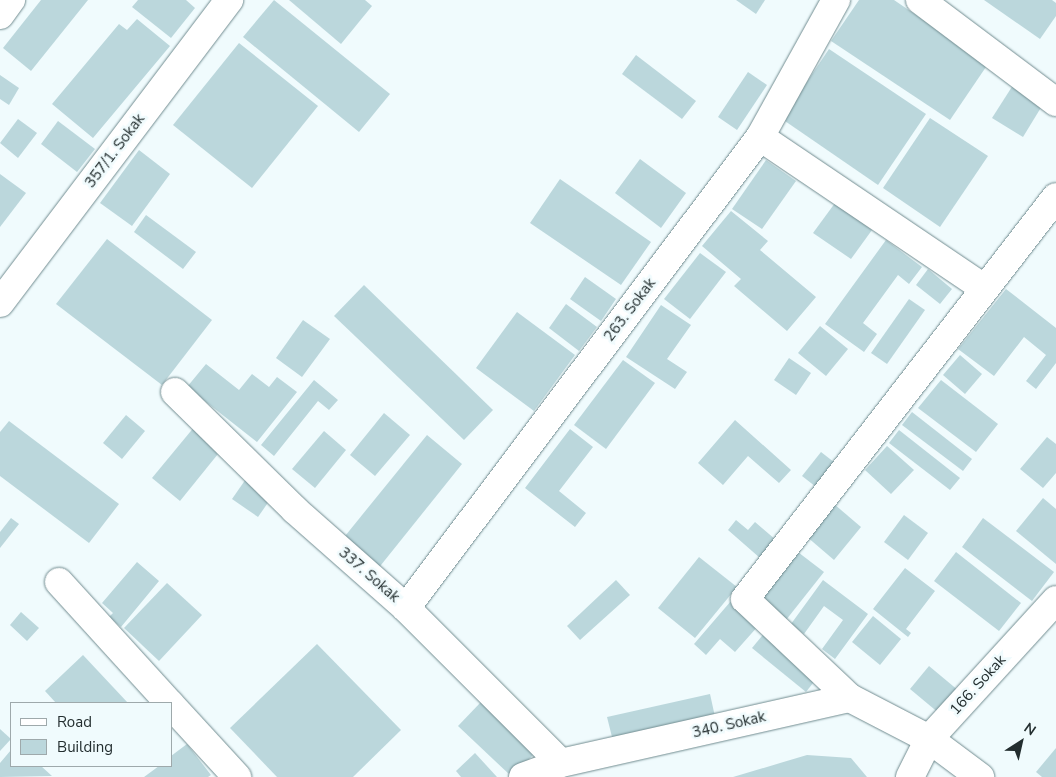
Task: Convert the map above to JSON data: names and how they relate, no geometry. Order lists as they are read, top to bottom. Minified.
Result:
{"streets":{"street":["357/1. Sokak","263. Sokak","337. Sokak","166. Sokak","340. Sokak"]},"crossings":[["263. Sokak","337. Sokak"],["337. Sokak","340. Sokak"]],"legend":["Road","Building"],"north":"top right"}
